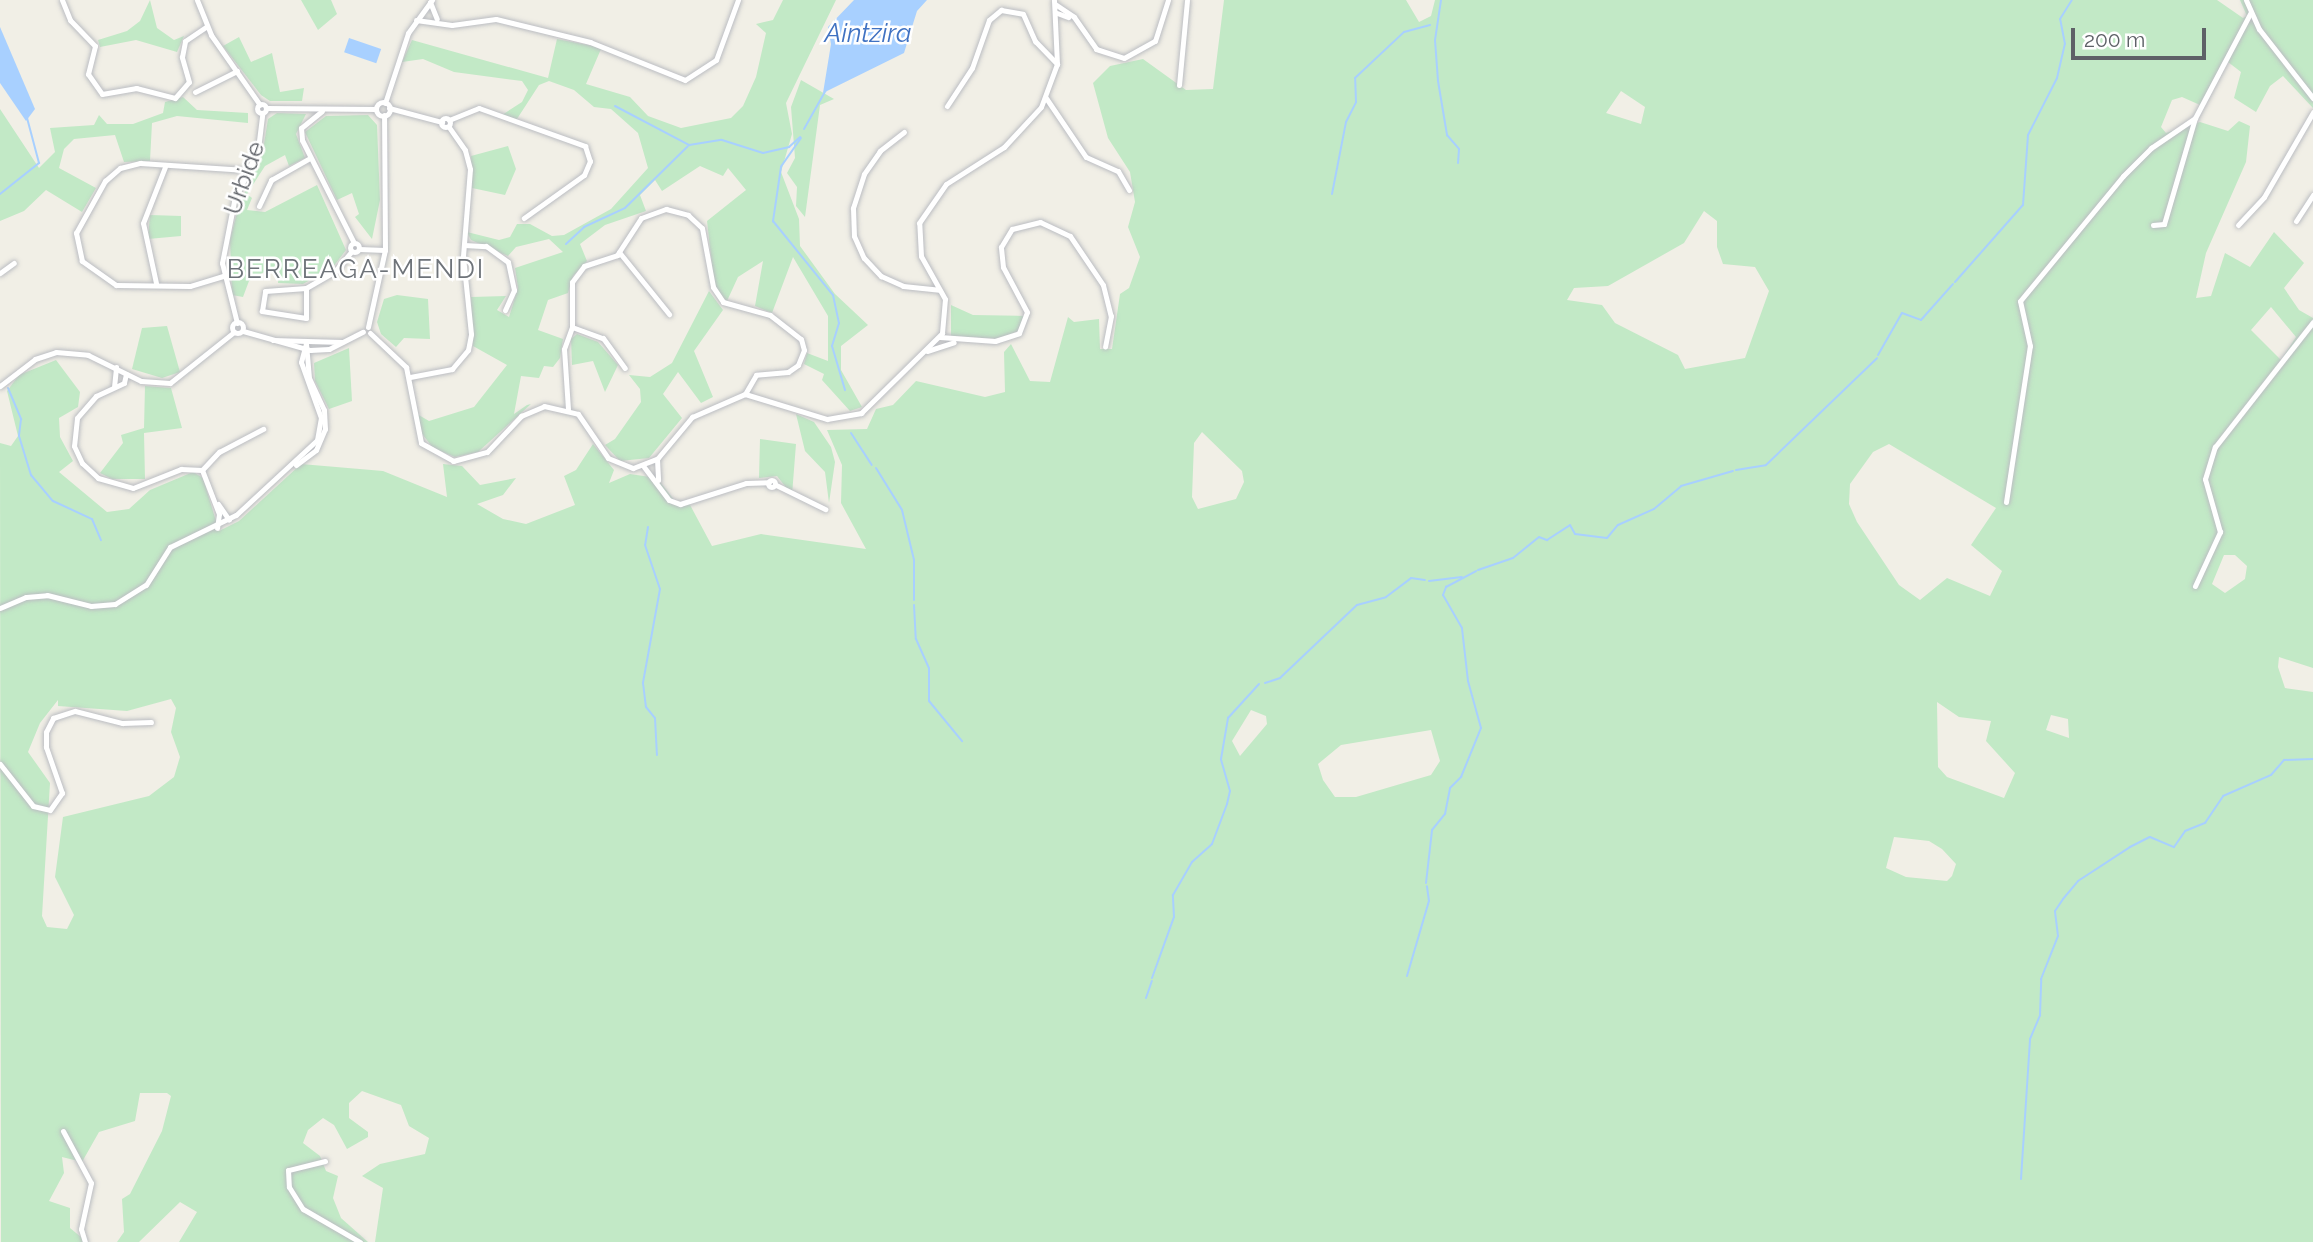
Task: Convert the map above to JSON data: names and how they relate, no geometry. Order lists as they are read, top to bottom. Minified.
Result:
{"streets":{"street":["Urbide"]},"districts":["BERREAGA-MENDI"],"water":["Aintzira"],"scale_bar":"200 m"}
